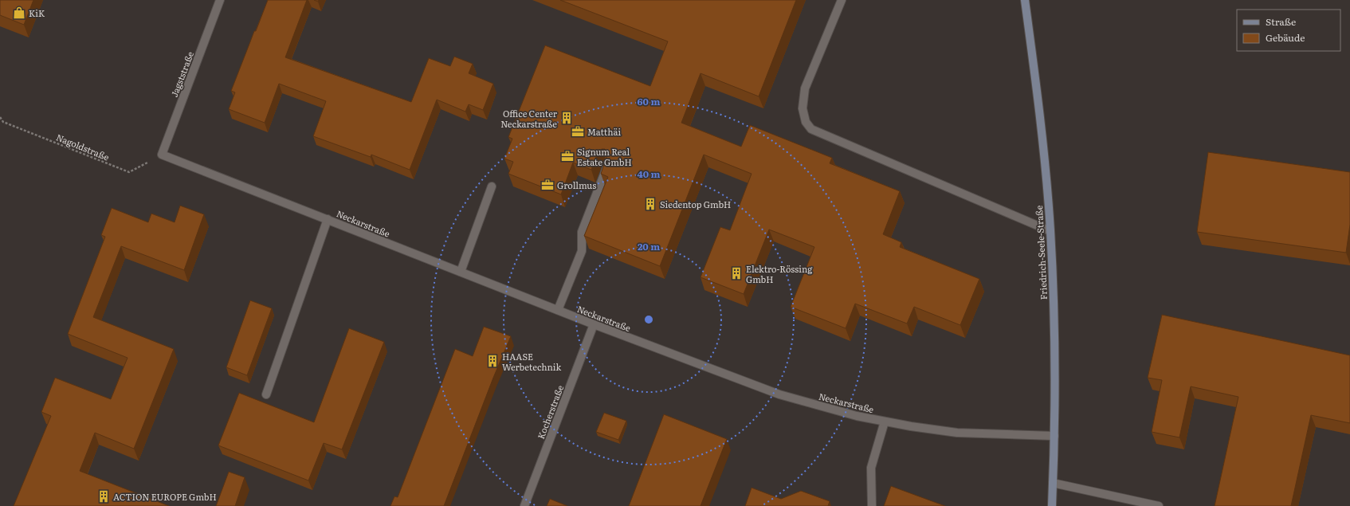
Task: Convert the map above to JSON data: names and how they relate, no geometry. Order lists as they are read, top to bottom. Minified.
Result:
{"streets":{"street":["Jagststraße","Neckarstraße","Friedrich-Seele-Straße","Kocherstraße"],"path":["Nagoldstraße"]},"crossings":[["Jagststraße","Nagoldstraße"],["Jagststraße","Neckarstraße"],["Nagoldstraße","Neckarstraße"],["Neckarstraße","Friedrich-Seele-Straße"],["Neckarstraße","Kocherstraße"]],"places":{"shop":["KiK"],"building":["Office Center Neckarstraße","Siedentop GmbH","Elektro-Rössing GmbH","HAASE Werbetechnik","ACTION EUROPE GmbH"],"office":["Matthäi","Signum Real Estate GmbH","Grollmus"]},"legend":["Straße","Gebäude"],"rings":["60 m","40 m","20 m"]}
